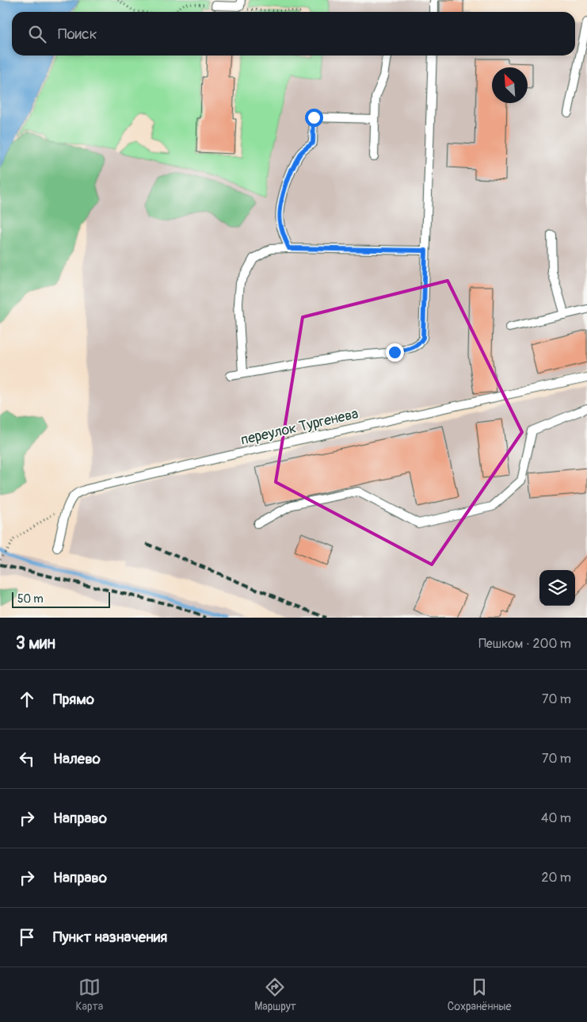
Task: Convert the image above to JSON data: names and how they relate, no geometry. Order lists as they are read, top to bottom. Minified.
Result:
{"streets":{"lane":["переулок Тургенева"]},"scale_bar":"50 m","north":"top left","page":{"search":"Поиск","scale":"50 m","heading":["3 мин","Пешком · 200 m"],"list":[["Прямо","70 m"],["Налево","70 m"],["Направо","40 m"],["Направо","20 m"],"Пункт назначения"],"nav":["Карта","Маршрут","Сохранённые"]}}
